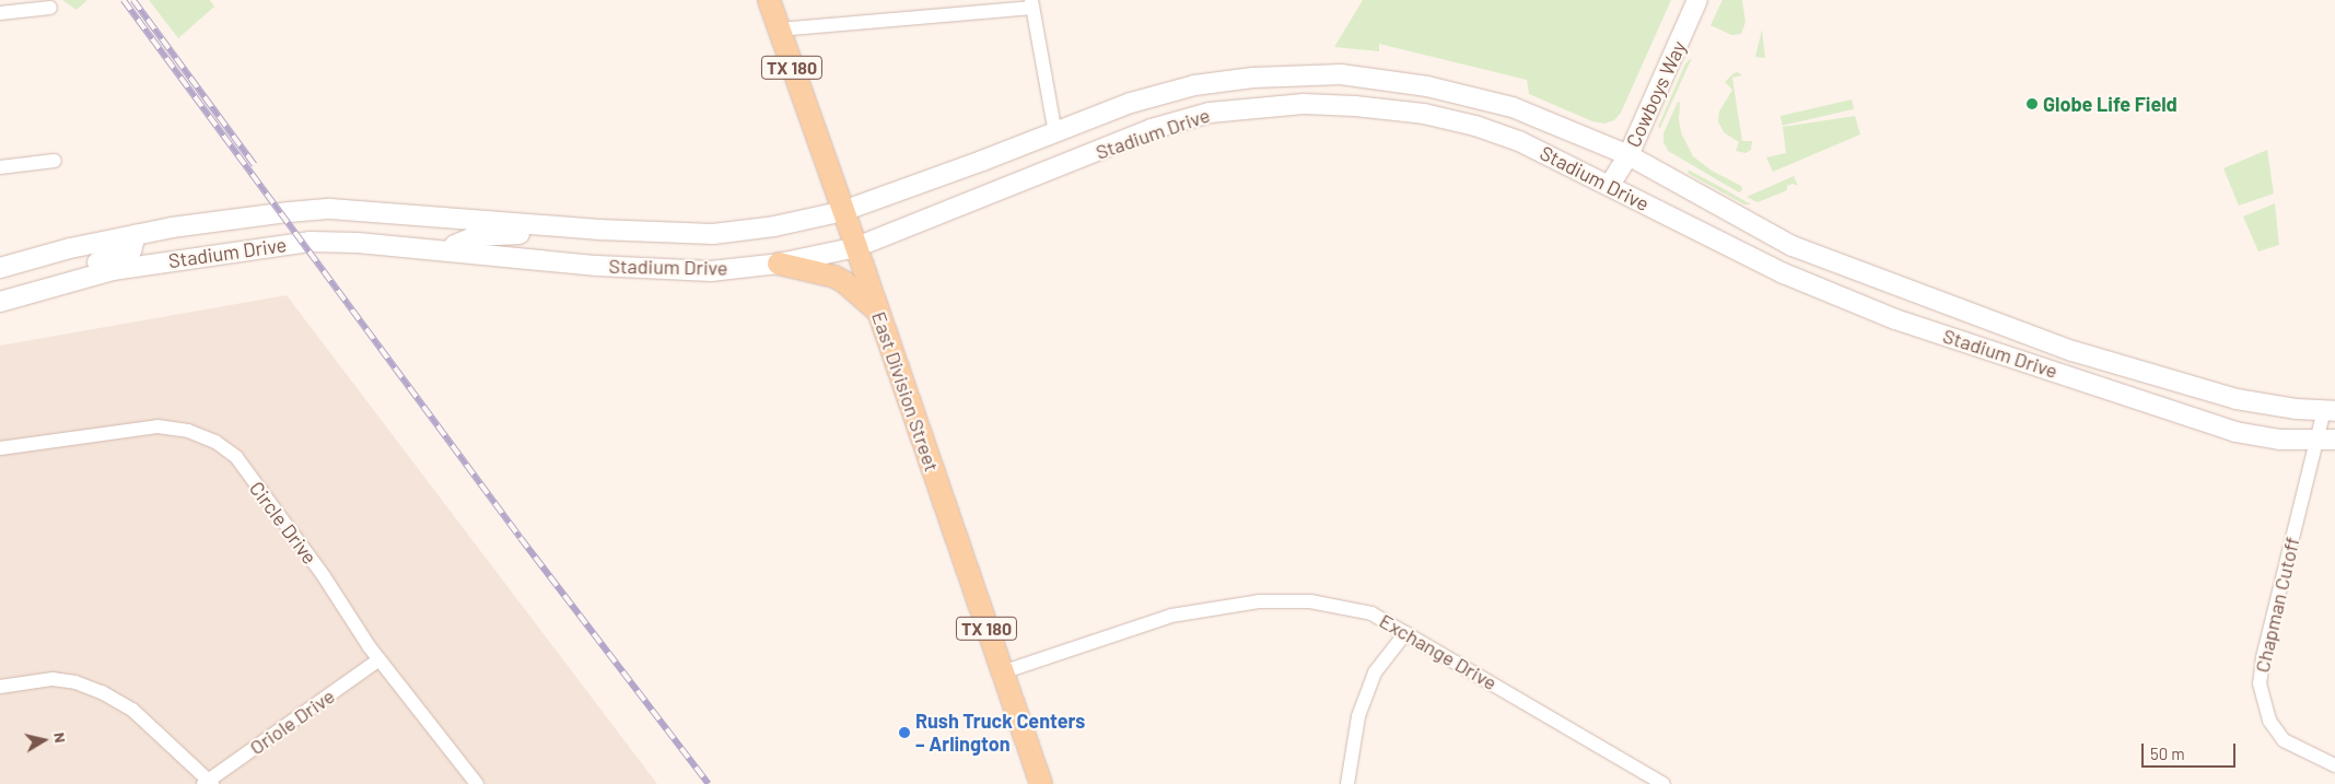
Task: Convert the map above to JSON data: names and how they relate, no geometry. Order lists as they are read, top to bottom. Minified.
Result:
{"streets":{"main road":["TX 180","Cowboys Way","Stadium Drive","East Division Street"],"street":["Circle Drive","Chapman Cutoff","Exchange Drive","Oriole Drive"]},"crossings":[["Cowboys Way","Stadium Drive"],["Stadium Drive","East Division Street"],["Stadium Drive","Chapman Cutoff"],["East Division Street","Exchange Drive"],["Circle Drive","Oriole Drive"]],"places":["Globe Life Field","Rush Truck Centers – Arlington"],"scale_bar":"50 m","north":"right"}
